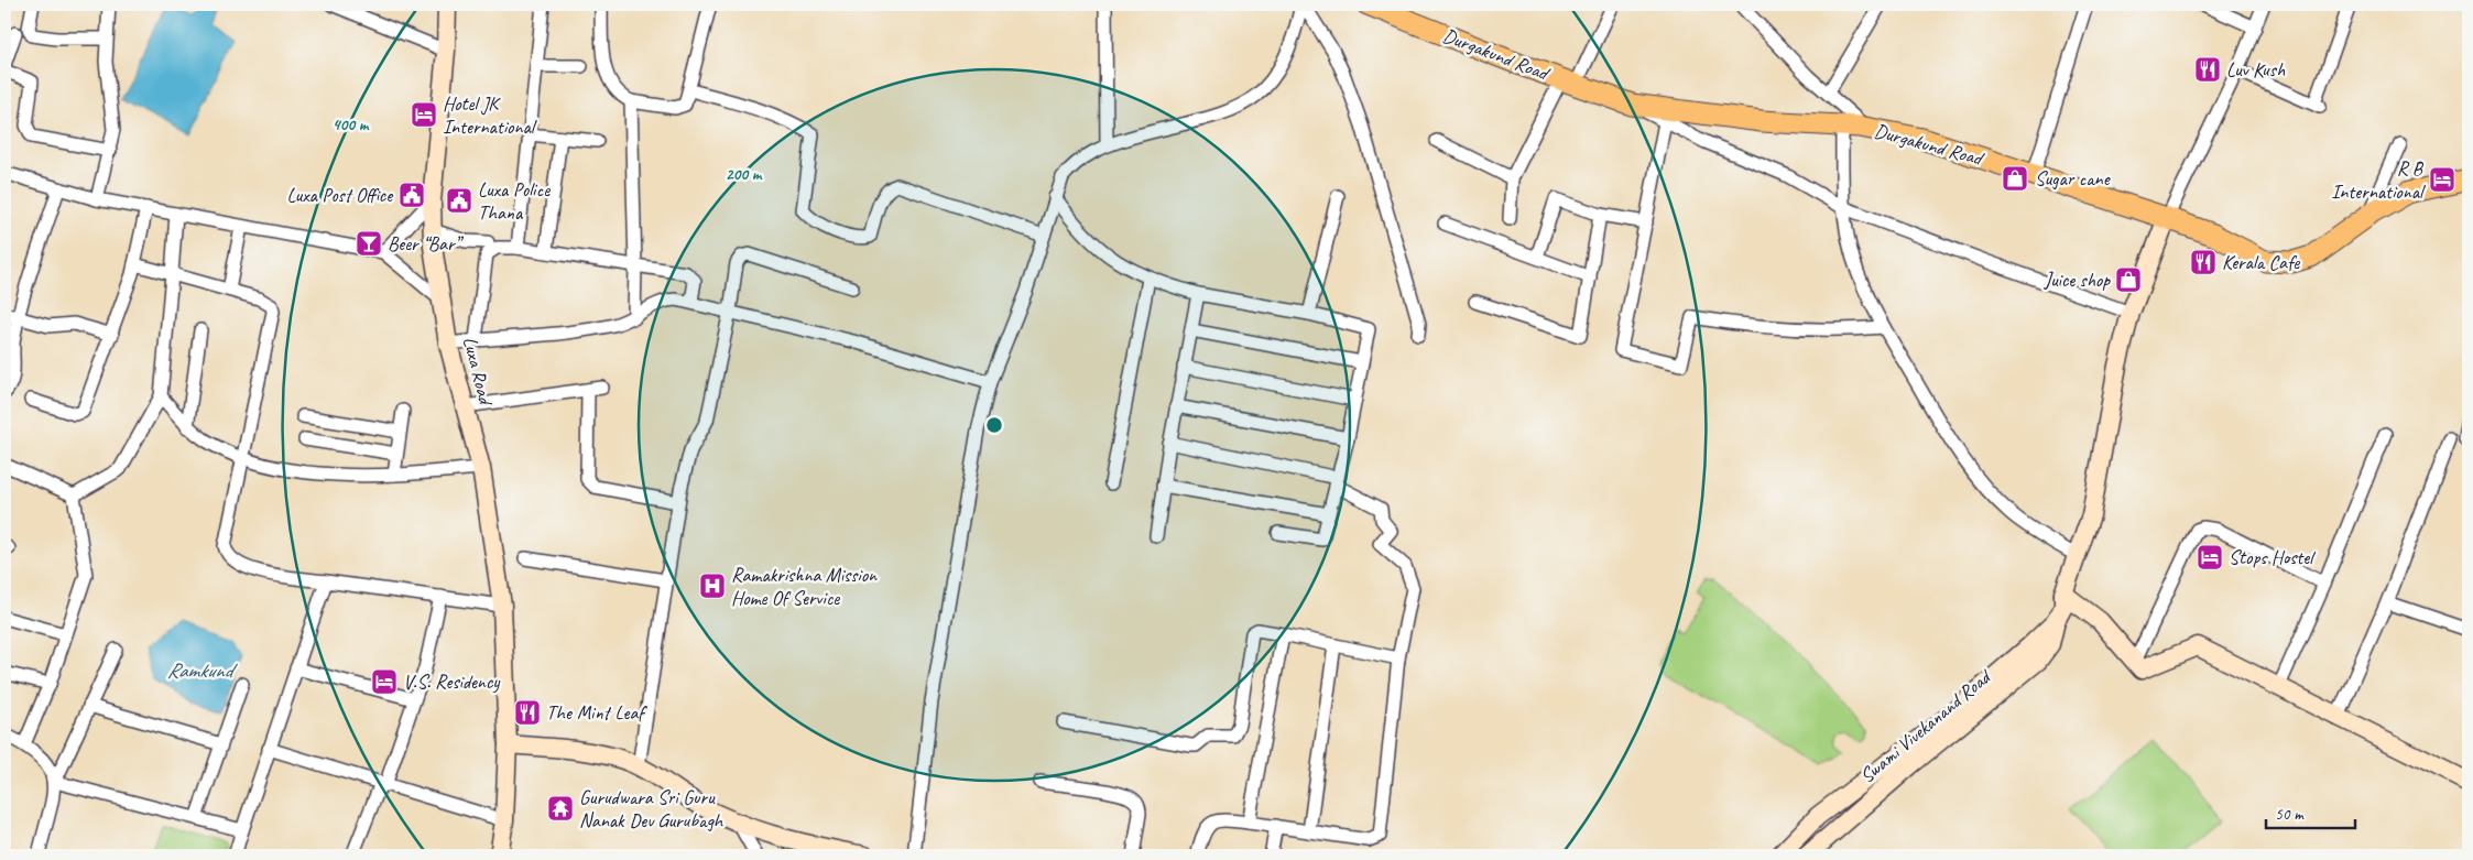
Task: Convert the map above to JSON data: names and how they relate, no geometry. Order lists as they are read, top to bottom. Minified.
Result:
{"streets":{"main road":["Durgakund Road"],"street":["Luxa Road","Swami Vivekanand Road"]},"crossings":[["Durgakund Road","Swami Vivekanand Road"]],"water":["Ramkund"],"places":{"restaurant":["Luv Kush","Kerala Cafe","The Mint Leaf"],"hotel":["Hotel JK International","R B International","Stops Hostel","V.S. Residency"],"shop":["Sugar cane","Juice shop"],"public building":["Luxa Post Office","Luxa Police Thana"],"bar":["Beer “Bar”"],"hospital":["Ramakrishna Mission Home Of Service"],"temple":["Gurudwara Sri Guru Nanak Dev Gurubagh"]},"scale_bar":"50 m","rings":["400 m","200 m"]}
